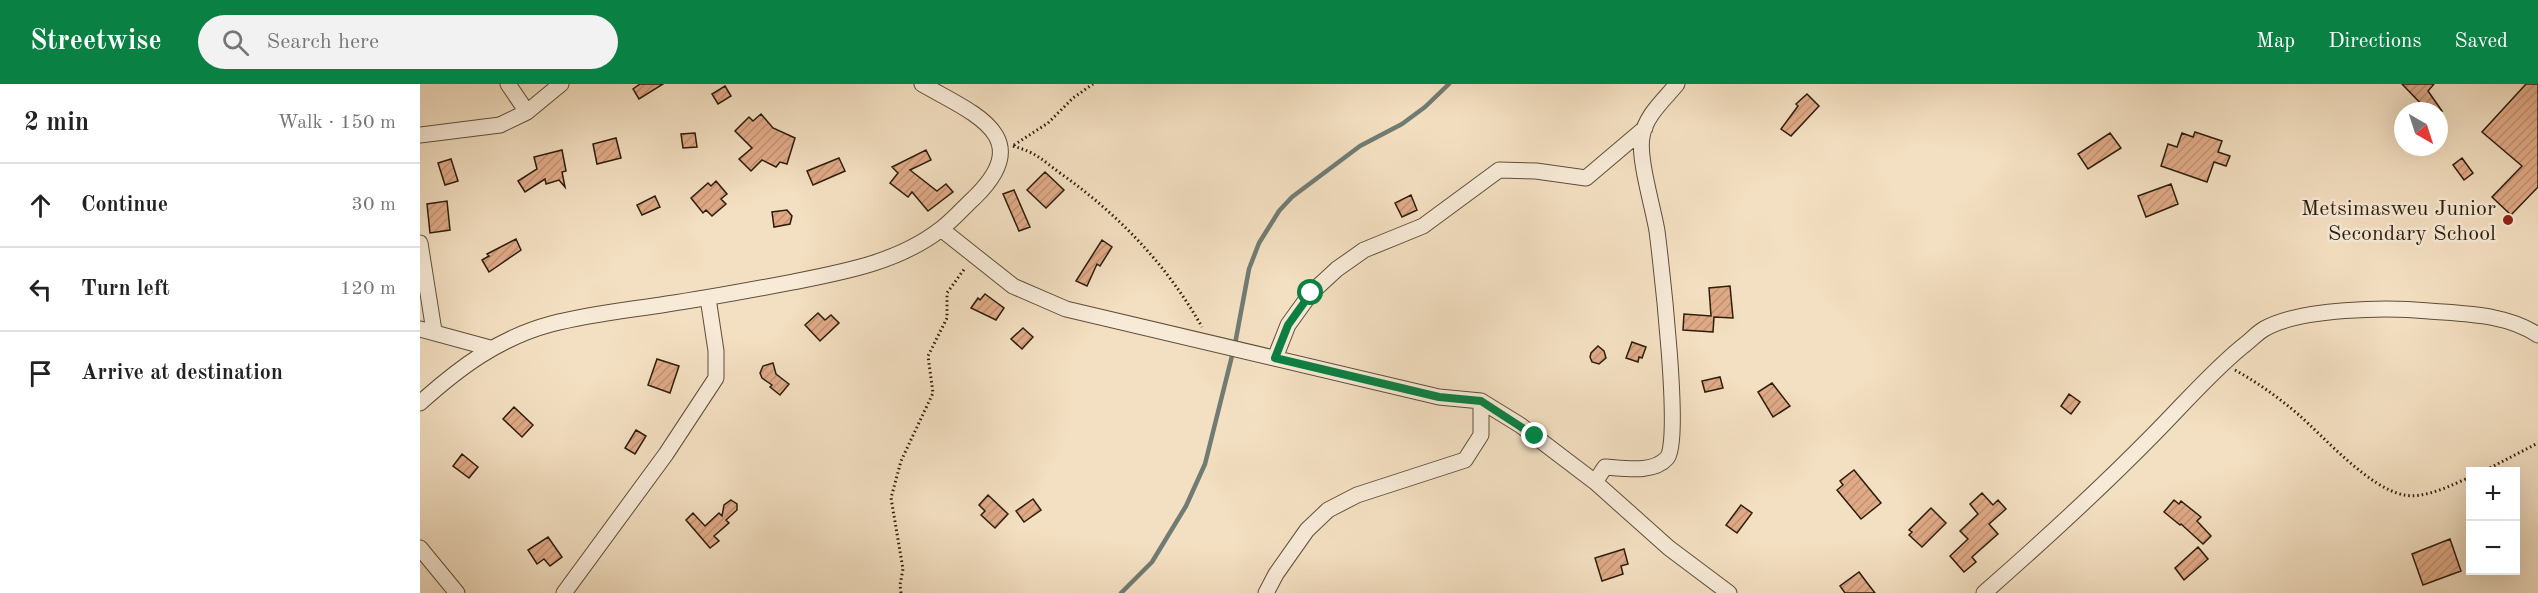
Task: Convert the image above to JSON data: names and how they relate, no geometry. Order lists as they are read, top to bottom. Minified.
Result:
{"places":["Metsimasweu Junior Secondary School"],"north":"bottom right","page":{"header":"Streetwise","search":"Search here","nav":["Map","Directions","Saved"],"heading":["2 min","Walk · 150 m"],"list":[["Continue","30 m"],["Turn left","120 m"],"Arrive at destination"],"map_buttons":["+","−"]}}
